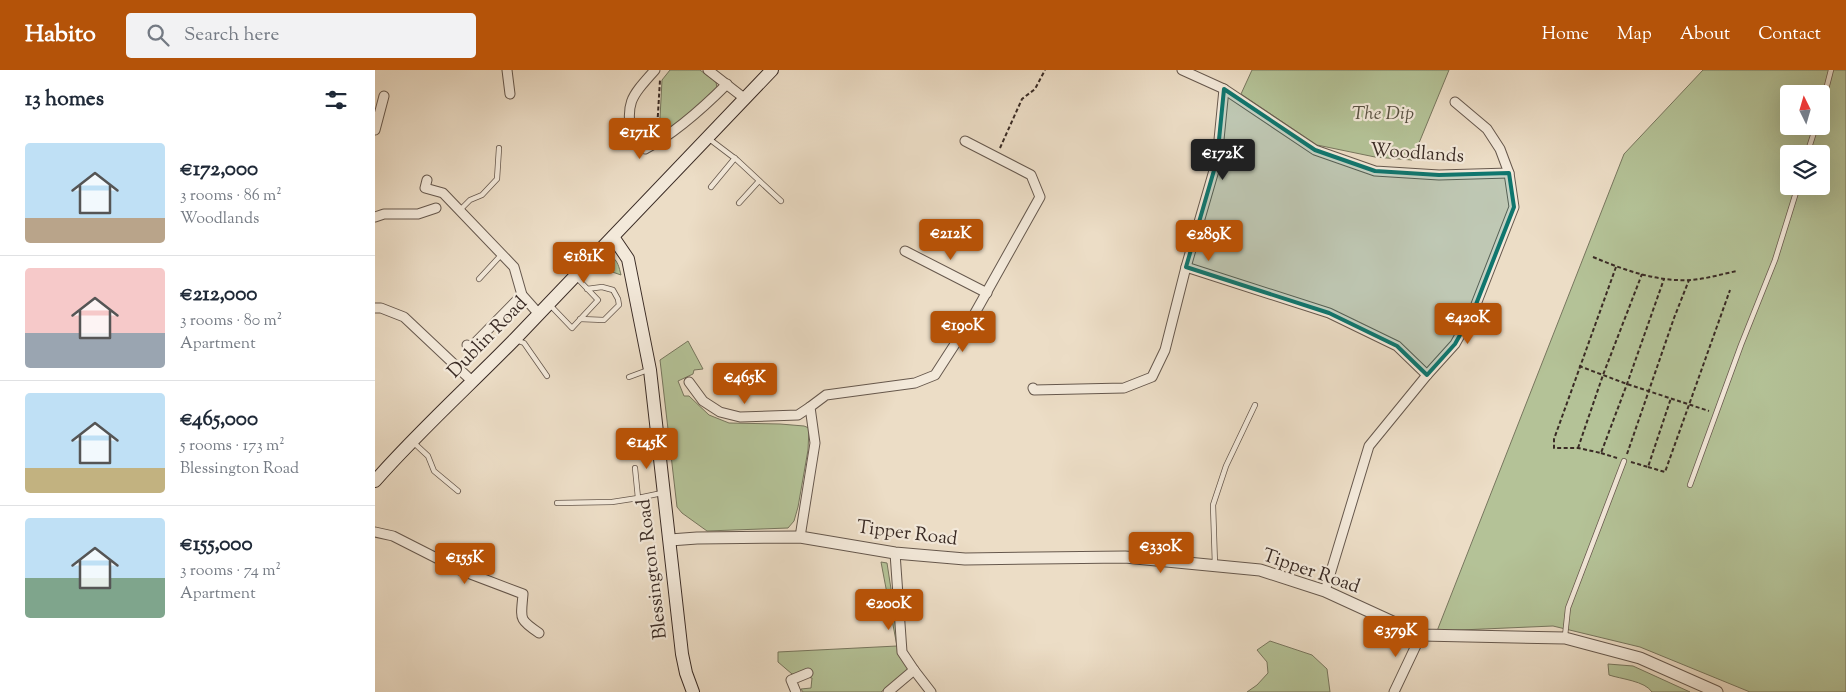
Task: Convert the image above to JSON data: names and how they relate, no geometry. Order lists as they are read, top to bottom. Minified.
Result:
{"streets":{"main road":["Dublin Road","Blessington Road"],"street":["Woodlands","Tipper Road"]},"crossings":[["Woodlands","Tipper Road"],["Dublin Road","Blessington Road"],["Tipper Road","Blessington Road"]],"parks":["The Dip"],"north":"top","page":{"header":"Habito","search":"Search here","nav":["Home","Map","About","Contact"],"heading":"13 homes","price":["€171K","€172K","€212K","€289K","€181K","€420K","€190K","€465K","€145K","€330K","€155K","€200K","€379K"],"list":[{"name":"€172,000","note":"3 rooms · 86 m² · Woodlands"},{"name":"€212,000","note":"3 rooms · 80 m² · Apartment"},{"name":"€465,000","note":"5 rooms · 173 m² · Blessington Road"},{"name":"€155,000","note":"3 rooms · 74 m² · Apartment"}]}}
